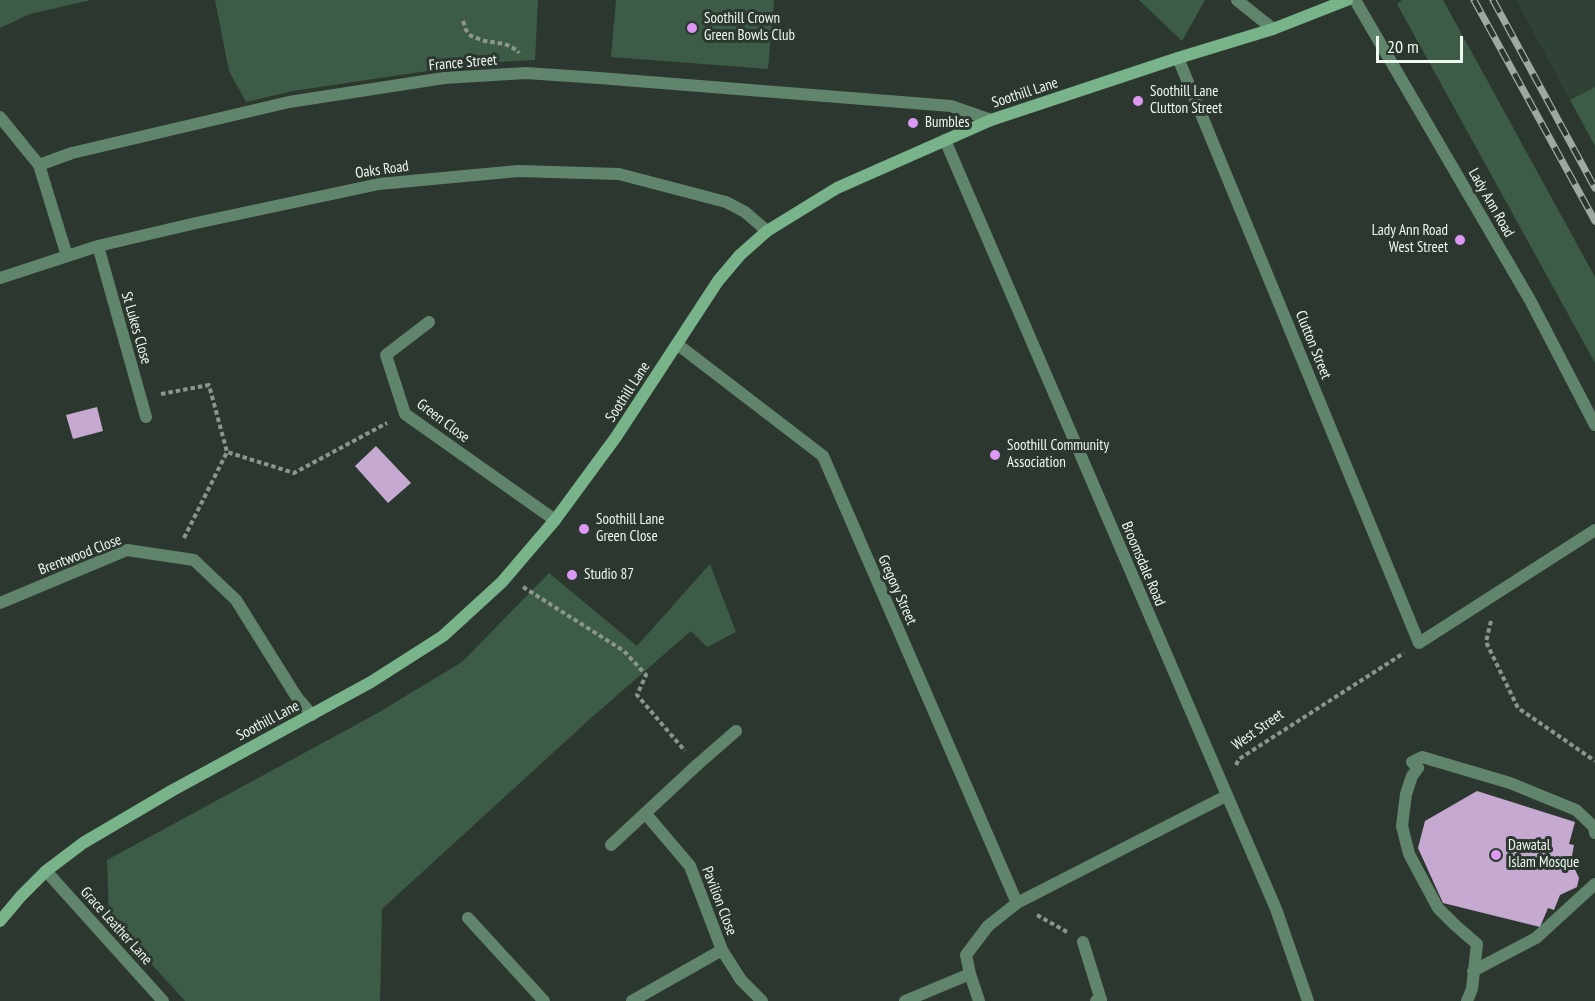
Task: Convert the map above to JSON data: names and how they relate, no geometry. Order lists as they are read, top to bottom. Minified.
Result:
{"streets":{"main road":["Soothill Lane"],"street":["France Street","Oaks Road","Lady Ann Road","St Lukes Close","Clutton Street","Green Close","Brentwood Close","Broomsdale Road","Gregory Street","Pavilion Close","Grace Leather Lane"],"path":["West Street"]},"crossings":[["France Street","Soothill Lane"],["Soothill Lane","Oaks Road"],["Soothill Lane","Clutton Street"],["Soothill Lane","Green Close"],["Soothill Lane","Brentwood Close"],["Soothill Lane","Broomsdale Road"],["Soothill Lane","Gregory Street"],["Soothill Lane","Grace Leather Lane"],["Oaks Road","St Lukes Close"],["Clutton Street","West Street"],["Broomsdale Road","West Street"]],"places":["Soothill Crown Green Bowls Club","Soothill Lane Clutton Street","Bumbles","Lady Ann Road West Street","Soothill Community Association","Soothill Lane Green Close","Studio 87","Dawatal Islam Mosque"],"scale_bar":"20 m"}
